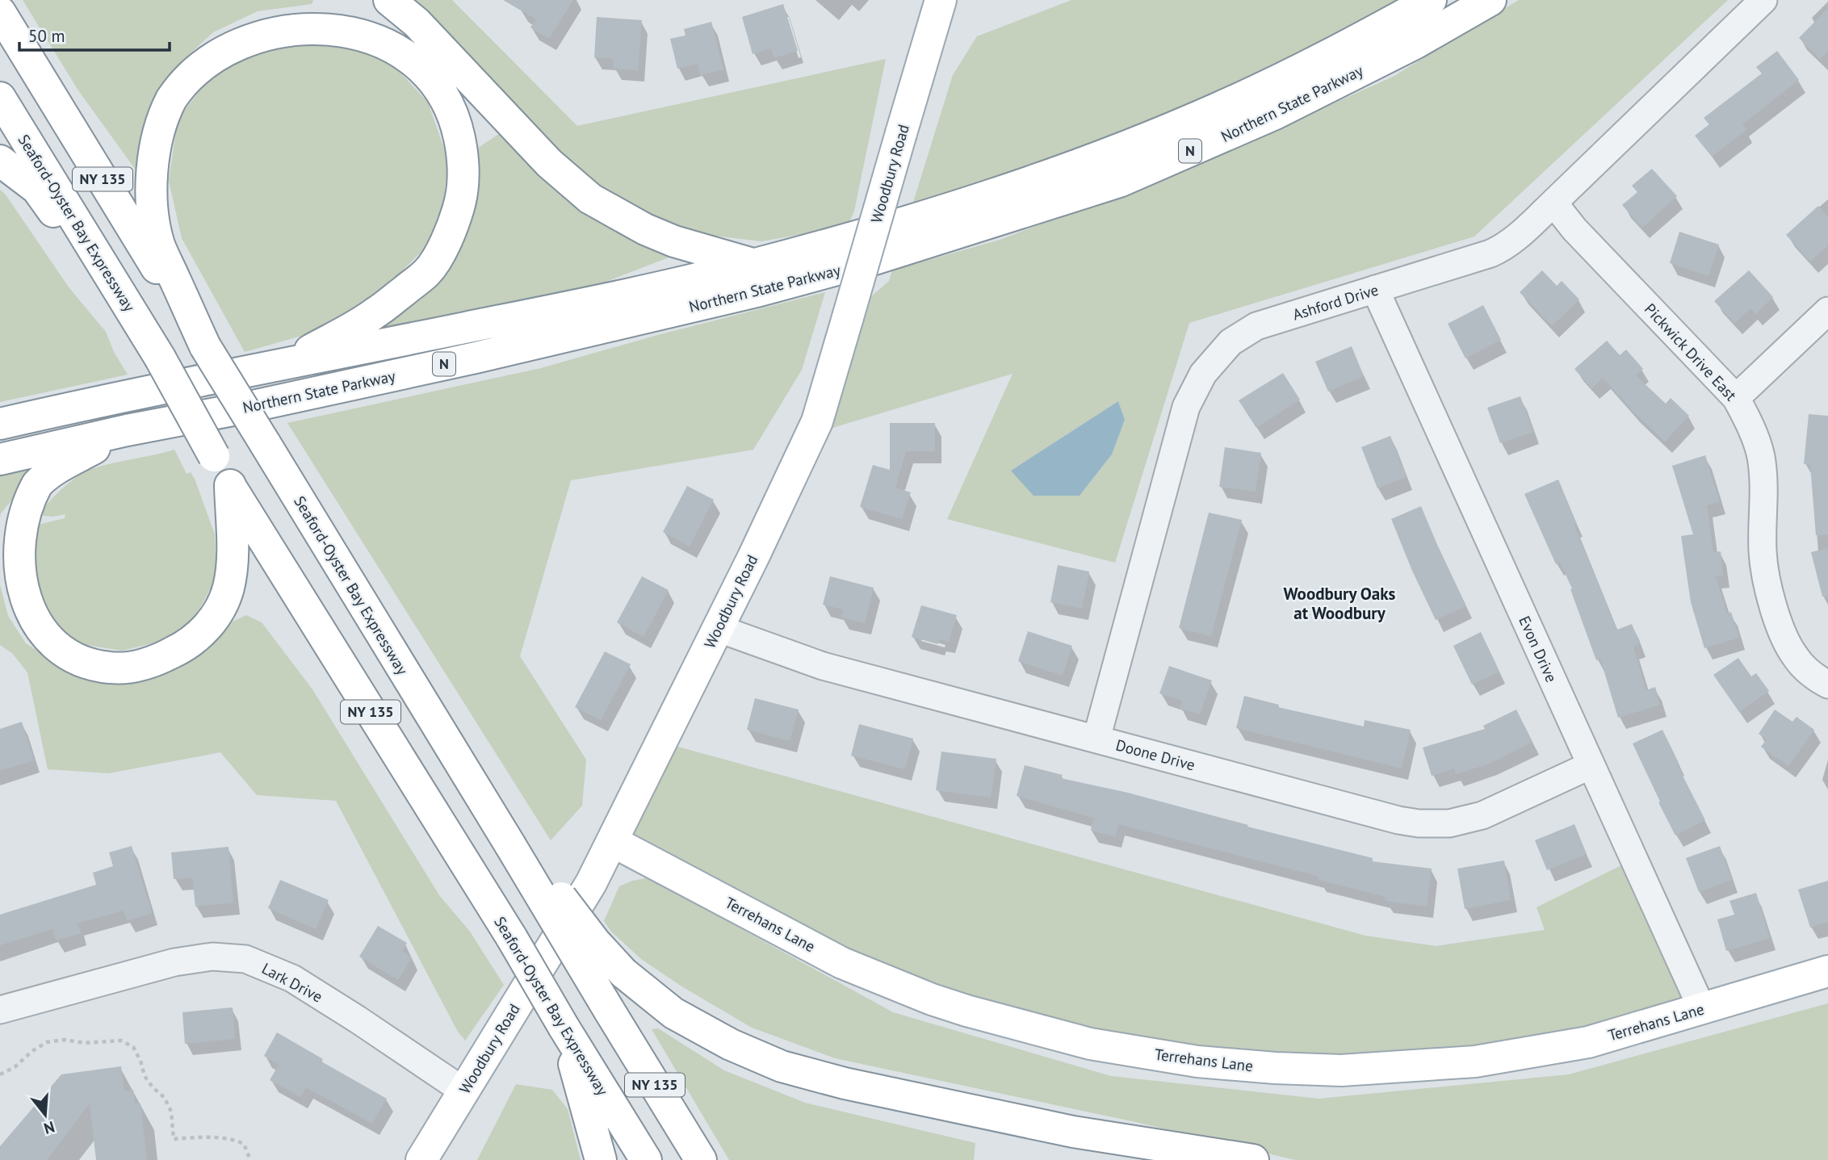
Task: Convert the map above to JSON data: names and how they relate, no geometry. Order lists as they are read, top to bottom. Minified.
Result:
{"streets":{"main road":["Northern State Parkway","N","Woodbury Road","NY 135","Seaford-Oyster Bay Expressway","Terrehans Lane"],"street":["Ashford Drive","Pickwick Drive East","Evon Drive","Doone Drive","Lark Drive"]},"crossings":[["Woodbury Road","Doone Drive"],["Woodbury Road","Terrehans Lane"],["Woodbury Road","Lark Drive"],["NY 135","Seaford-Oyster Bay Expressway"],["Ashford Drive","Pickwick Drive East"],["Ashford Drive","Evon Drive"],["Ashford Drive","Doone Drive"],["Evon Drive","Doone Drive"],["Evon Drive","Terrehans Lane"]],"districts":["Woodbury Oaks at Woodbury"],"scale_bar":"50 m","north":"bottom"}
